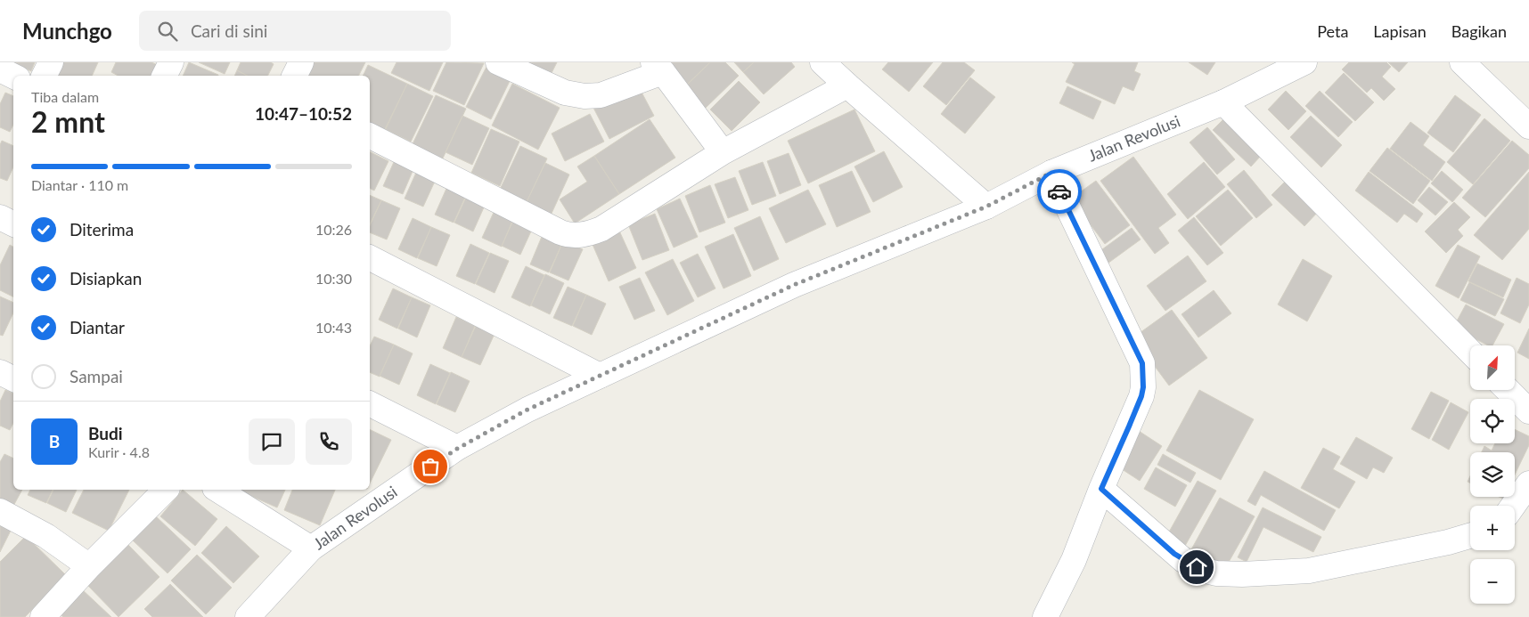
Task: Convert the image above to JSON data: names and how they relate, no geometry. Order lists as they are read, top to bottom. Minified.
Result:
{"streets":{"street":["Jalan Revolusi"]},"north":"top right","page":{"header":"Munchgo","search":"Cari di sini","nav":["Peta","Lapisan","Bagikan"],"heading":["2 mnt","Tiba dalam","10:47–10:52"],"panel":["Budi","Kurir · 4.8"],"bar":"Diantar · 110 m","list":[["Diterima","10:26"],["Disiapkan","10:30"],["Diantar","10:43"],"Sampai"],"map_buttons":["+","−"],"round":"B"}}
